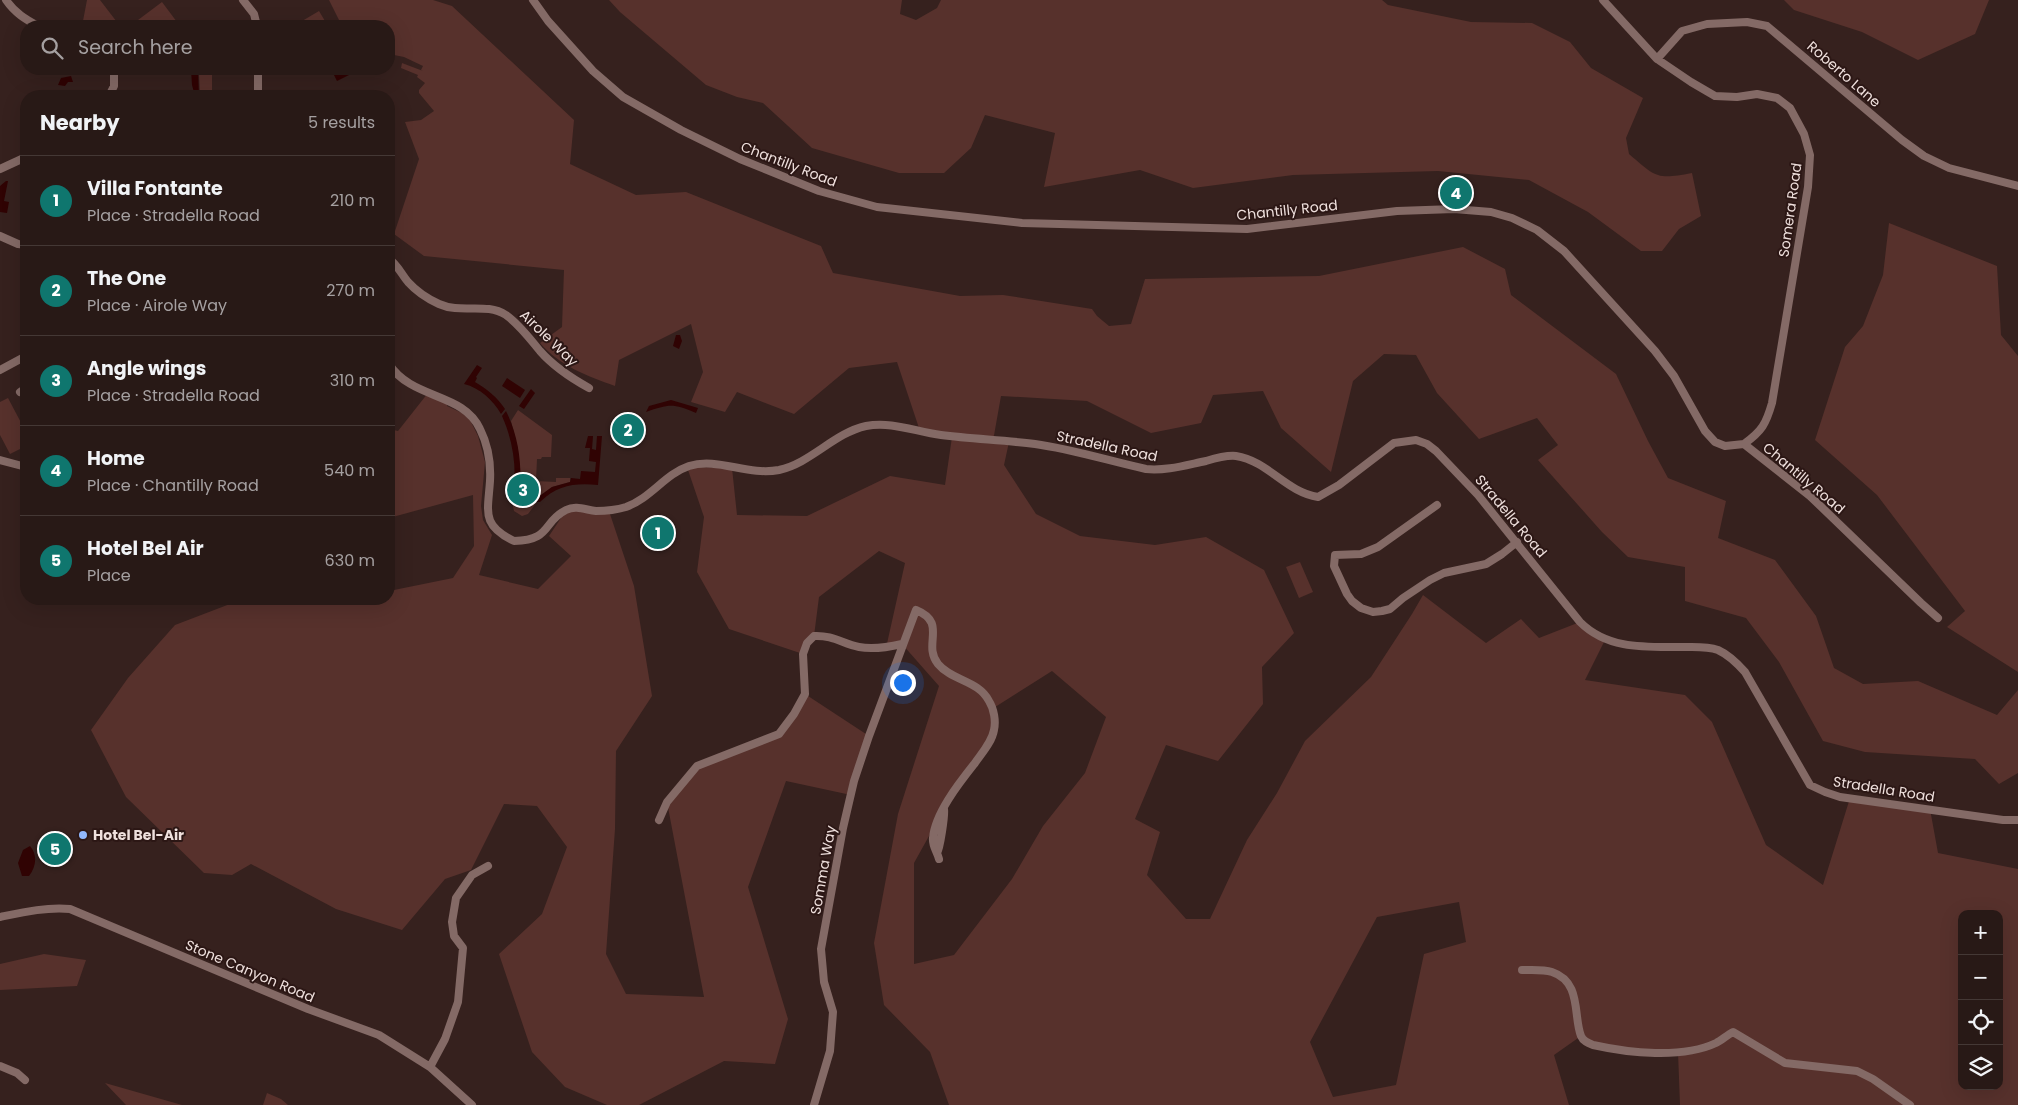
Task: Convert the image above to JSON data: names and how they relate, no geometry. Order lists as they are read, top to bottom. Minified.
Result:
{"streets":{"street":["Roberto Lane","Chantilly Road","Somera Road","Airole Way","Stradella Road","Somma Way","Stone Canyon Road"]},"crossings":[["Roberto Lane","Somera Road"],["Chantilly Road","Somera Road"]],"places":["Hotel Bel-Air"],"page":{"search":"Search here","heading":["Nearby","5 results"],"list":[{"mark":"1","name":"Villa Fontante","note":"Place · Stradella Road","value":"210 m"},{"mark":"2","name":"The One","note":"Place · Airole Way","value":"270 m"},{"mark":"3","name":"Angle wings","note":"Place · Stradella Road","value":"310 m"},{"mark":"4","name":"Home","note":"Place · Chantilly Road","value":"540 m"},{"mark":"5","name":"Hotel Bel Air","note":"Place","value":"630 m"}],"pins":["4","2","3","1","5"],"map_buttons":["+","−"]}}
